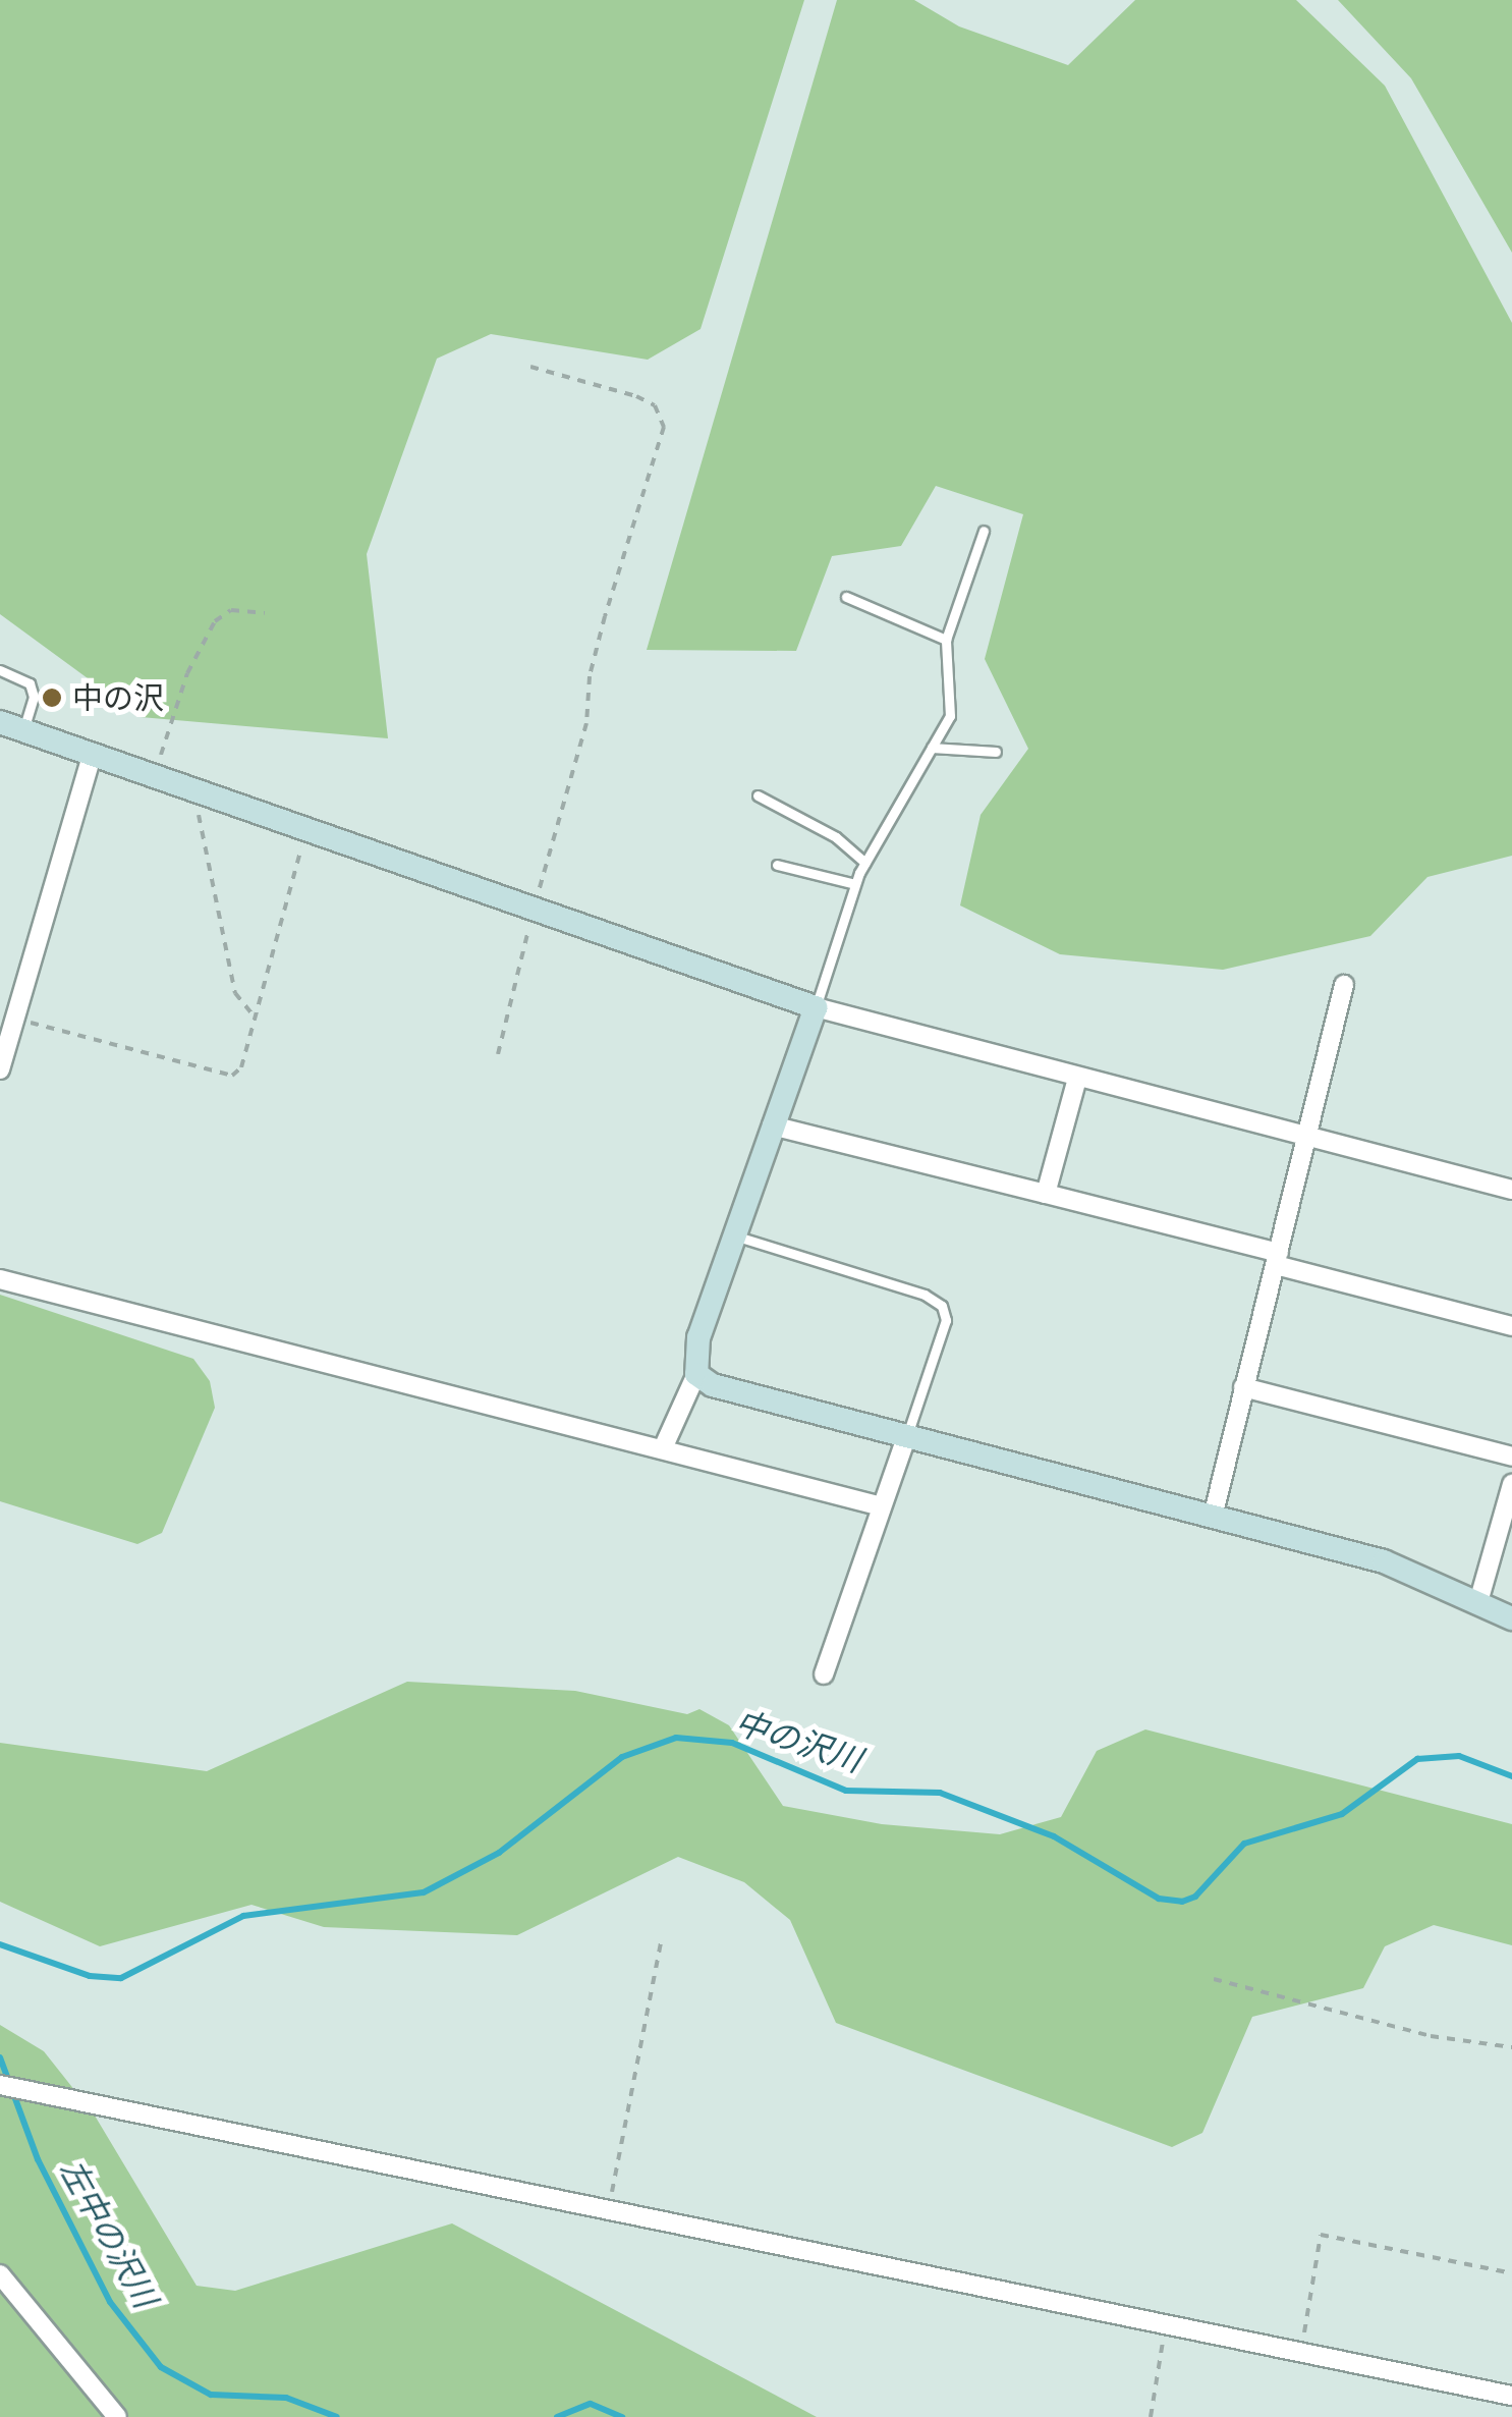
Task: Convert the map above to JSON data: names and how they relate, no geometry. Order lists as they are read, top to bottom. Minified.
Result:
{"water":["中の沢川","左中の沢川"],"places":["中の沢"]}
